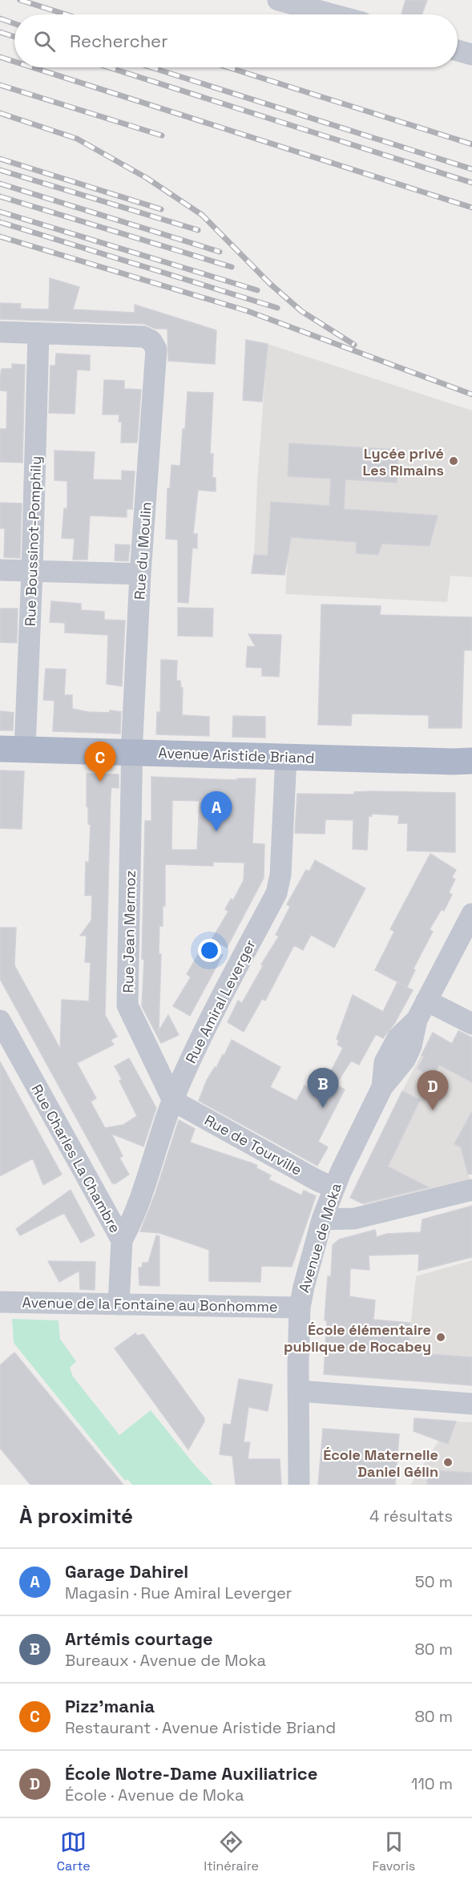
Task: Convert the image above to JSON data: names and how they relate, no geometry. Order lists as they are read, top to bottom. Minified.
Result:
{"streets":{"main road":["Avenue Aristide Briand"],"street":["Rue Boussinot-Pomphily","Rue du Moulin","Rue Jean Mermoz","Rue Amiral Leverger","Rue de Tourville","Rue Charles La Chambre","Avenue de Moka","Avenue de la Fontaine au Bonhomme"]},"crossings":[["Rue Boussinot-Pomphily","Rue du Moulin"],["Rue Boussinot-Pomphily","Avenue Aristide Briand"],["Rue du Moulin","Avenue Aristide Briand"],["Rue du Moulin","Rue Jean Mermoz"],["Avenue Aristide Briand","Rue Jean Mermoz"],["Avenue Aristide Briand","Rue Amiral Leverger"],["Rue Jean Mermoz","Rue Amiral Leverger"],["Rue Jean Mermoz","Rue de Tourville"],["Rue Amiral Leverger","Rue de Tourville"],["Rue Amiral Leverger","Rue Charles La Chambre"],["Rue de Tourville","Avenue de Moka"],["Rue Charles La Chambre","Avenue de la Fontaine au Bonhomme"],["Avenue de Moka","Avenue de la Fontaine au Bonhomme"]],"places":["Lycée privé Les Rimains","École élémentaire publique de Rocabey","École Maternelle Daniel Gélin"],"page":{"search":"Rechercher","pins":["C","A","B","D"],"heading":["À proximité","4 résultats"],"list":[{"mark":"A","name":"Garage Dahirel","note":"Magasin · Rue Amiral Leverger","value":"50 m"},{"mark":"B","name":"Artémis courtage","note":"Bureaux · Avenue de Moka","value":"80 m"},{"mark":"C","name":"Pizz’mania","note":"Restaurant · Avenue Aristide Briand","value":"80 m"},{"mark":"D","name":"École Notre-Dame Auxiliatrice","note":"École · Avenue de Moka","value":"110 m"}],"nav":["Carte","Itinéraire","Favoris"]}}
